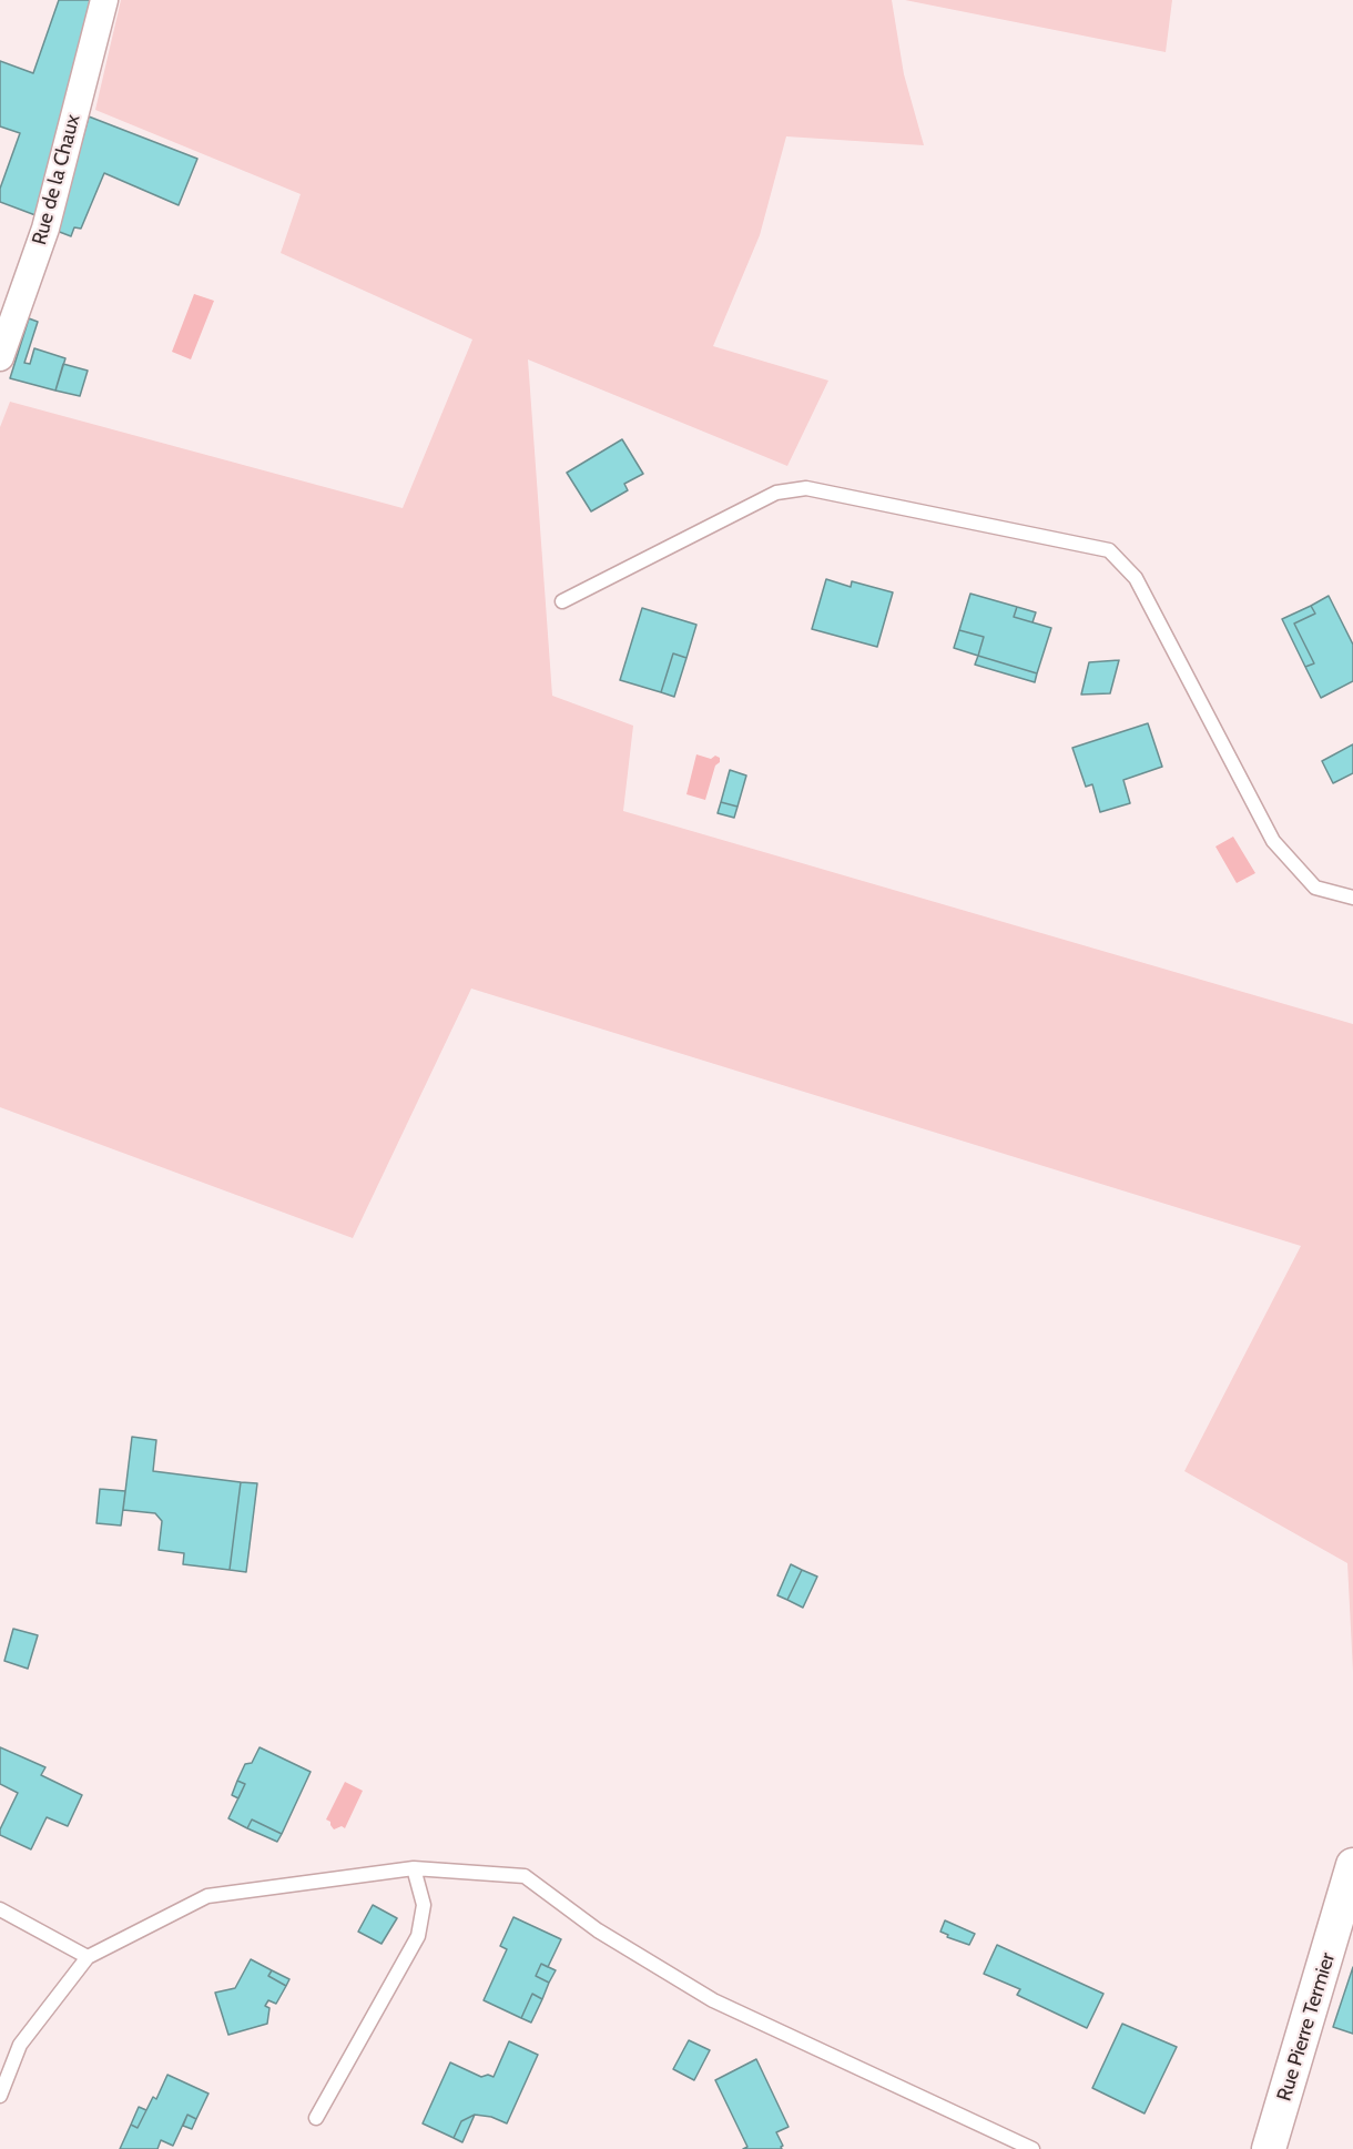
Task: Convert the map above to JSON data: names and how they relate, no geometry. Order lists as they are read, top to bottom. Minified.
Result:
{"streets":{"street":["Rue de la Chaux","Rue Pierre Termier"]}}
